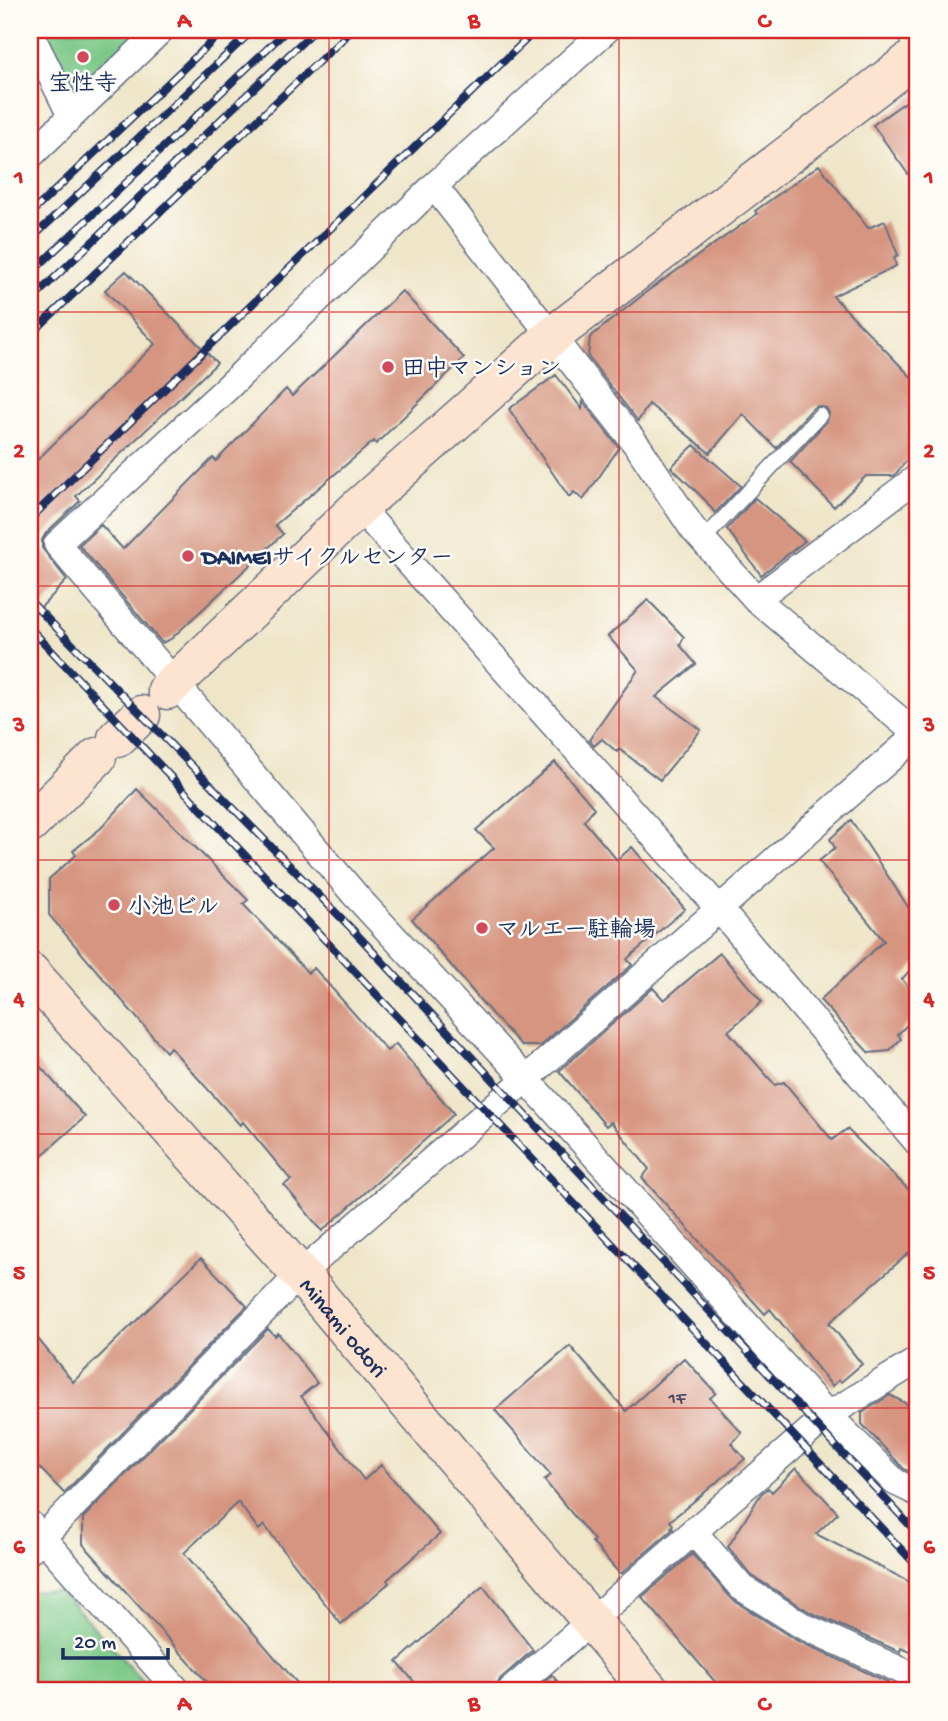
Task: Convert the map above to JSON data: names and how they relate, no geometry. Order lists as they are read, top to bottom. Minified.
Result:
{"streets":{"street":["Minami odori"]},"places":["宝性寺","田中マンション","DAIMEIサイクルセンター","小池ビル","マルエー駐輪場"],"house_numbers":["1F"],"scale_bar":"20 m","grid":{"columns":["A","B","C"],"rows":["1","2","3","4","5","6"]}}
